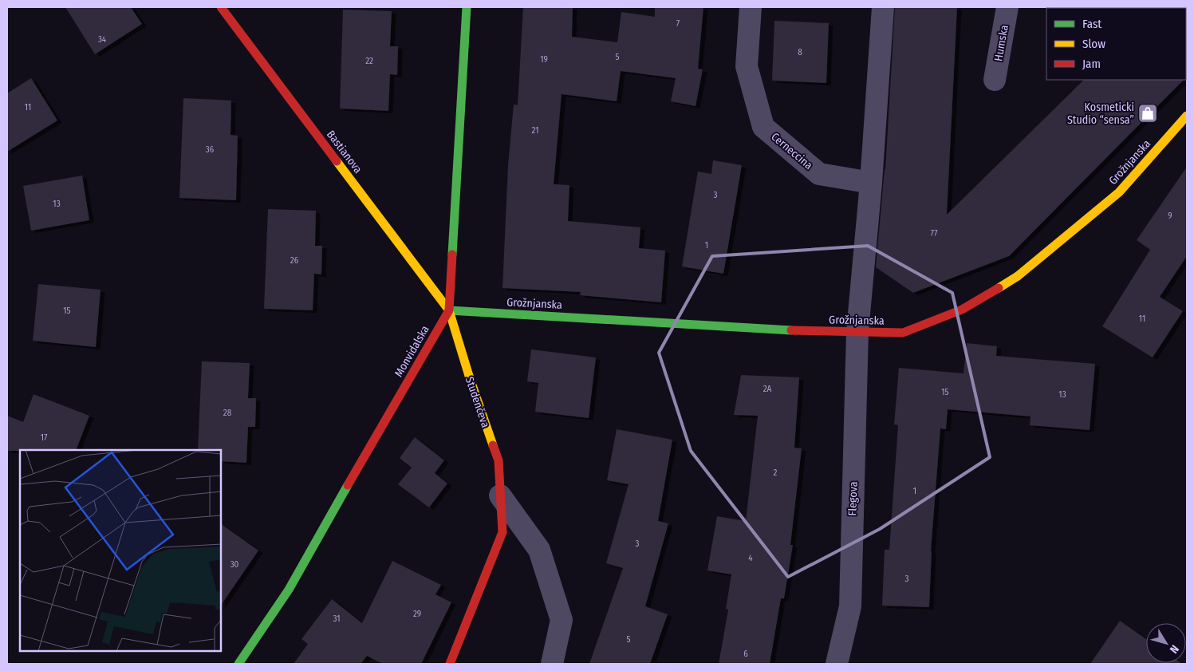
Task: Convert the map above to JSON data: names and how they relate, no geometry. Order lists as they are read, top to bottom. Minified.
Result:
{"streets":{"street":["Humska","Cerneccina","Bastianova","Grožnjanska","Monvidalska","Studenčeva","Flegova"]},"crossings":[["Bastianova","Grožnjanska"],["Bastianova","Monvidalska"],["Bastianova","Studenčeva"],["Grožnjanska","Monvidalska"],["Grožnjanska","Studenčeva"],["Grožnjanska","Flegova"],["Monvidalska","Studenčeva"]],"places":{"shop":["Kosmeticki Studio “sensa”"]},"house_numbers":["7","34","8","5","19","22","11","21","36","3","13","9","77","1","26","15","11","2A","15","13","28","17","2","1","3","4","30","3","29","31","5","6"],"legend":["Fast","Slow","Jam"],"north":"bottom right"}
